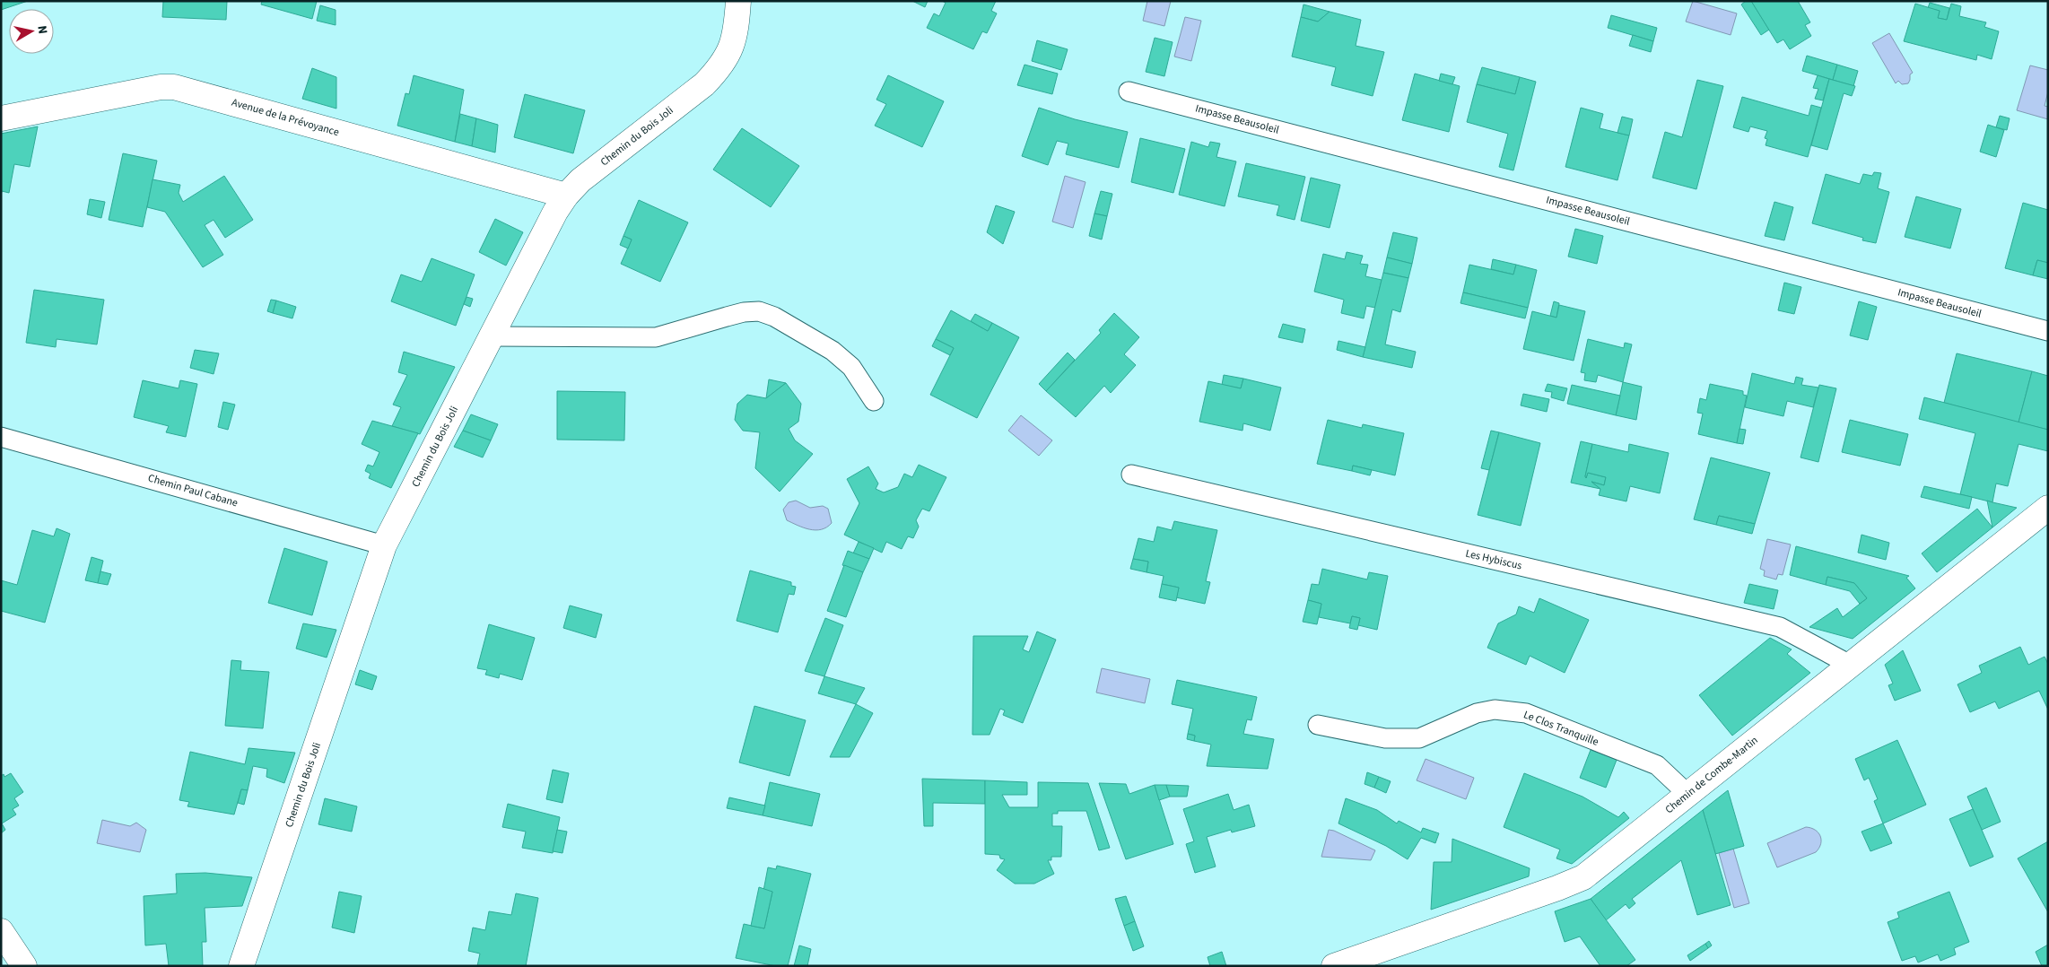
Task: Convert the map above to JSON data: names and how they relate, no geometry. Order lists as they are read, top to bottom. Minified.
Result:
{"streets":{"street":["Avenue de la Prévoyance","Chemin du Bois Joli","Chemin de Combe-Martin"],"lane":["Impasse Beausoleil","Chemin Paul Cabane","Les Hybiscus","Le Clos Tranquille"]},"crossings":[["Avenue de la Prévoyance","Chemin du Bois Joli"],["Chemin du Bois Joli","Chemin Paul Cabane"],["Les Hybiscus","Chemin de Combe-Martin"],["Le Clos Tranquille","Chemin de Combe-Martin"]],"north":"right"}
